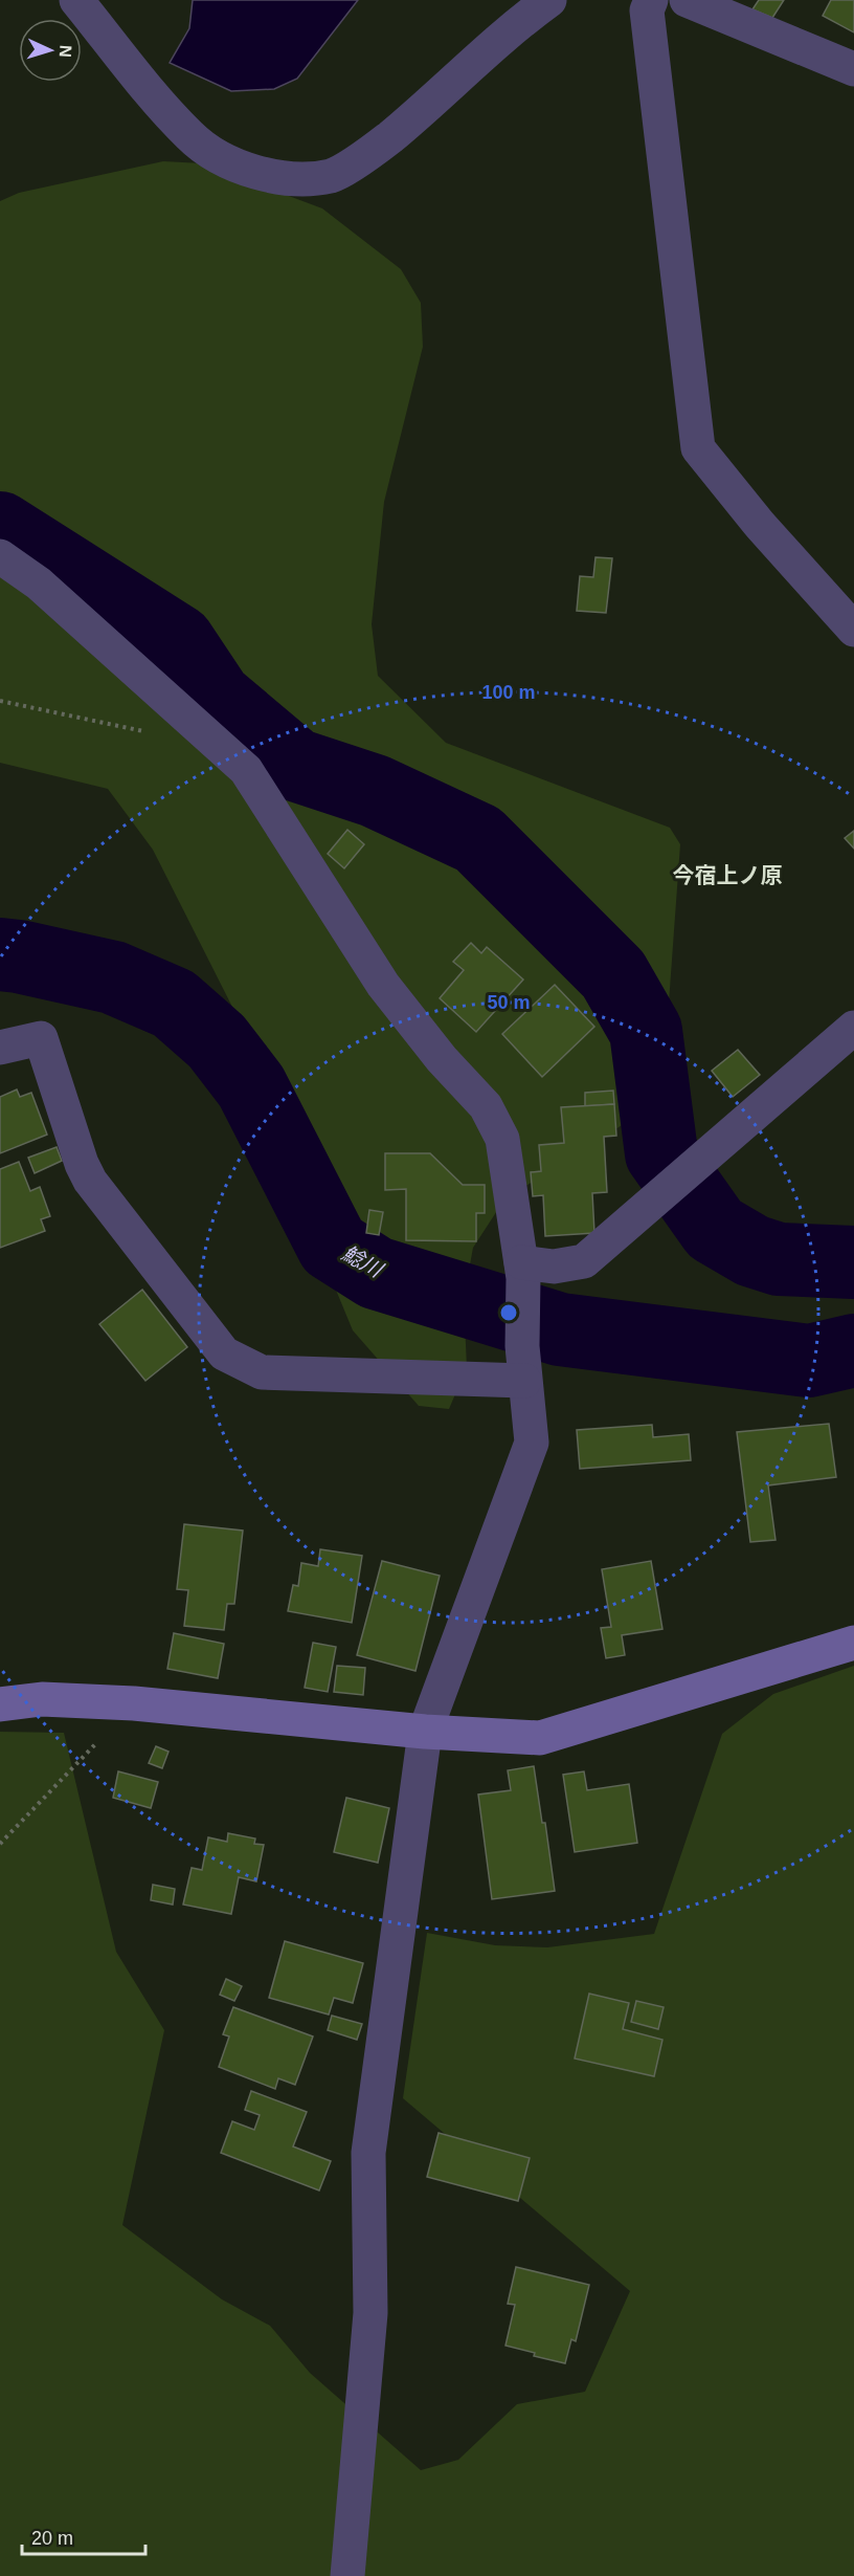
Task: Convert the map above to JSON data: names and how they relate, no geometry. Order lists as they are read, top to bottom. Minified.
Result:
{"districts":["今宿上ノ原"],"water":["鯰川"],"scale_bar":"20 m","north":"right","rings":["100 m","50 m"]}
